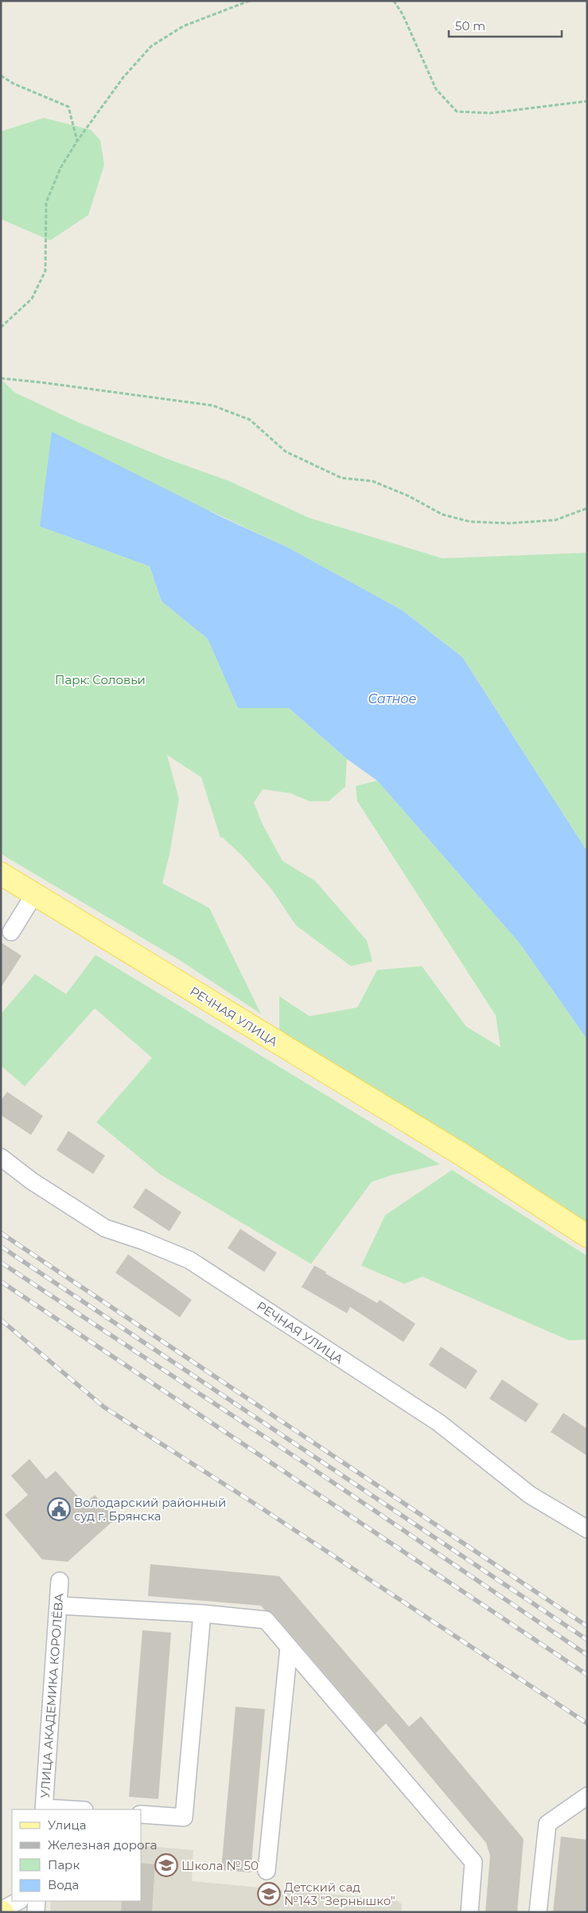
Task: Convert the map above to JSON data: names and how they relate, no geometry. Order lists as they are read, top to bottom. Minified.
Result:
{"streets":{"main road":["РЕЧНАЯ УЛИЦА"],"street":["УЛИЦА АКАДЕМИКА КОРОЛЁВА"]},"water":["Сатное"],"parks":["Парк: Соловьи"],"places":{"public building":["Володарский районный суд г. Брянска"],"school or university":["Школа № 50","Детский сад №143 \"Зернышко\""]},"legend":["Улица","Железная дорога","Парк","Вода"],"scale_bar":"50 m"}
